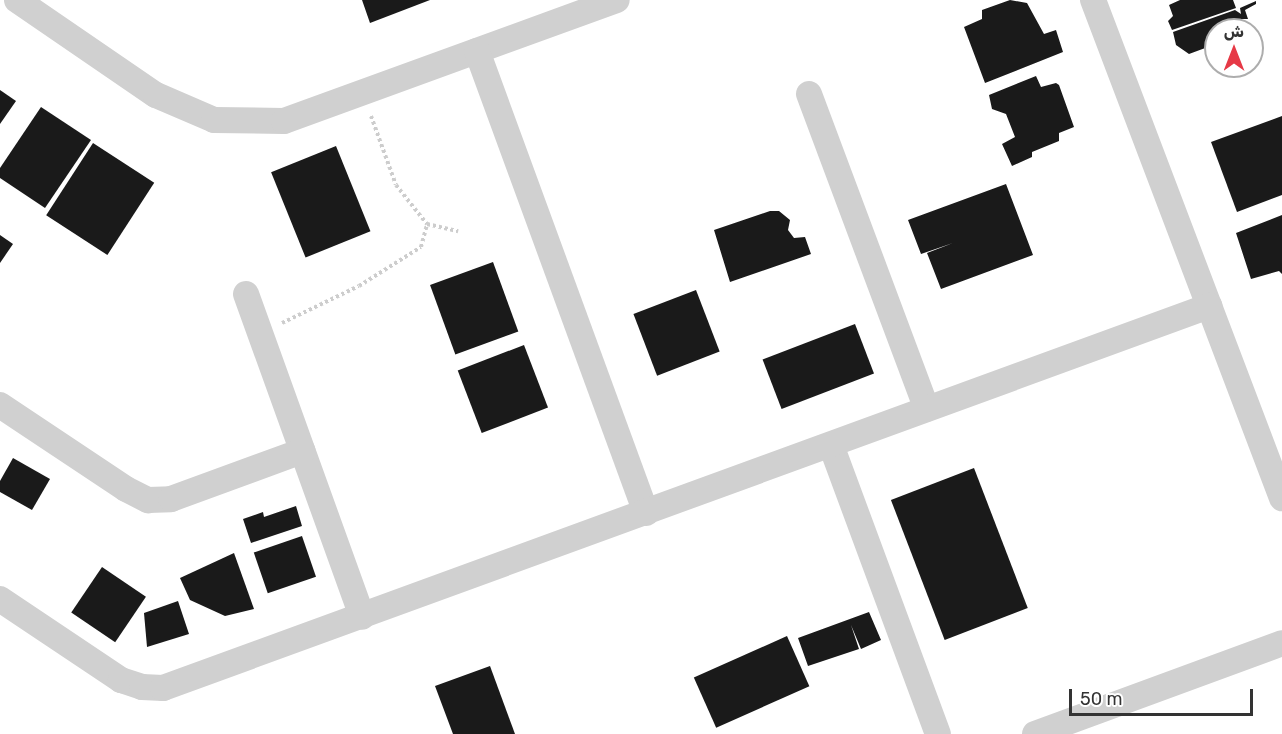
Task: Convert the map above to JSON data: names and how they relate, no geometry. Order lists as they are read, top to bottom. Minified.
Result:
{"scale_bar":"50 m","north":"top"}
